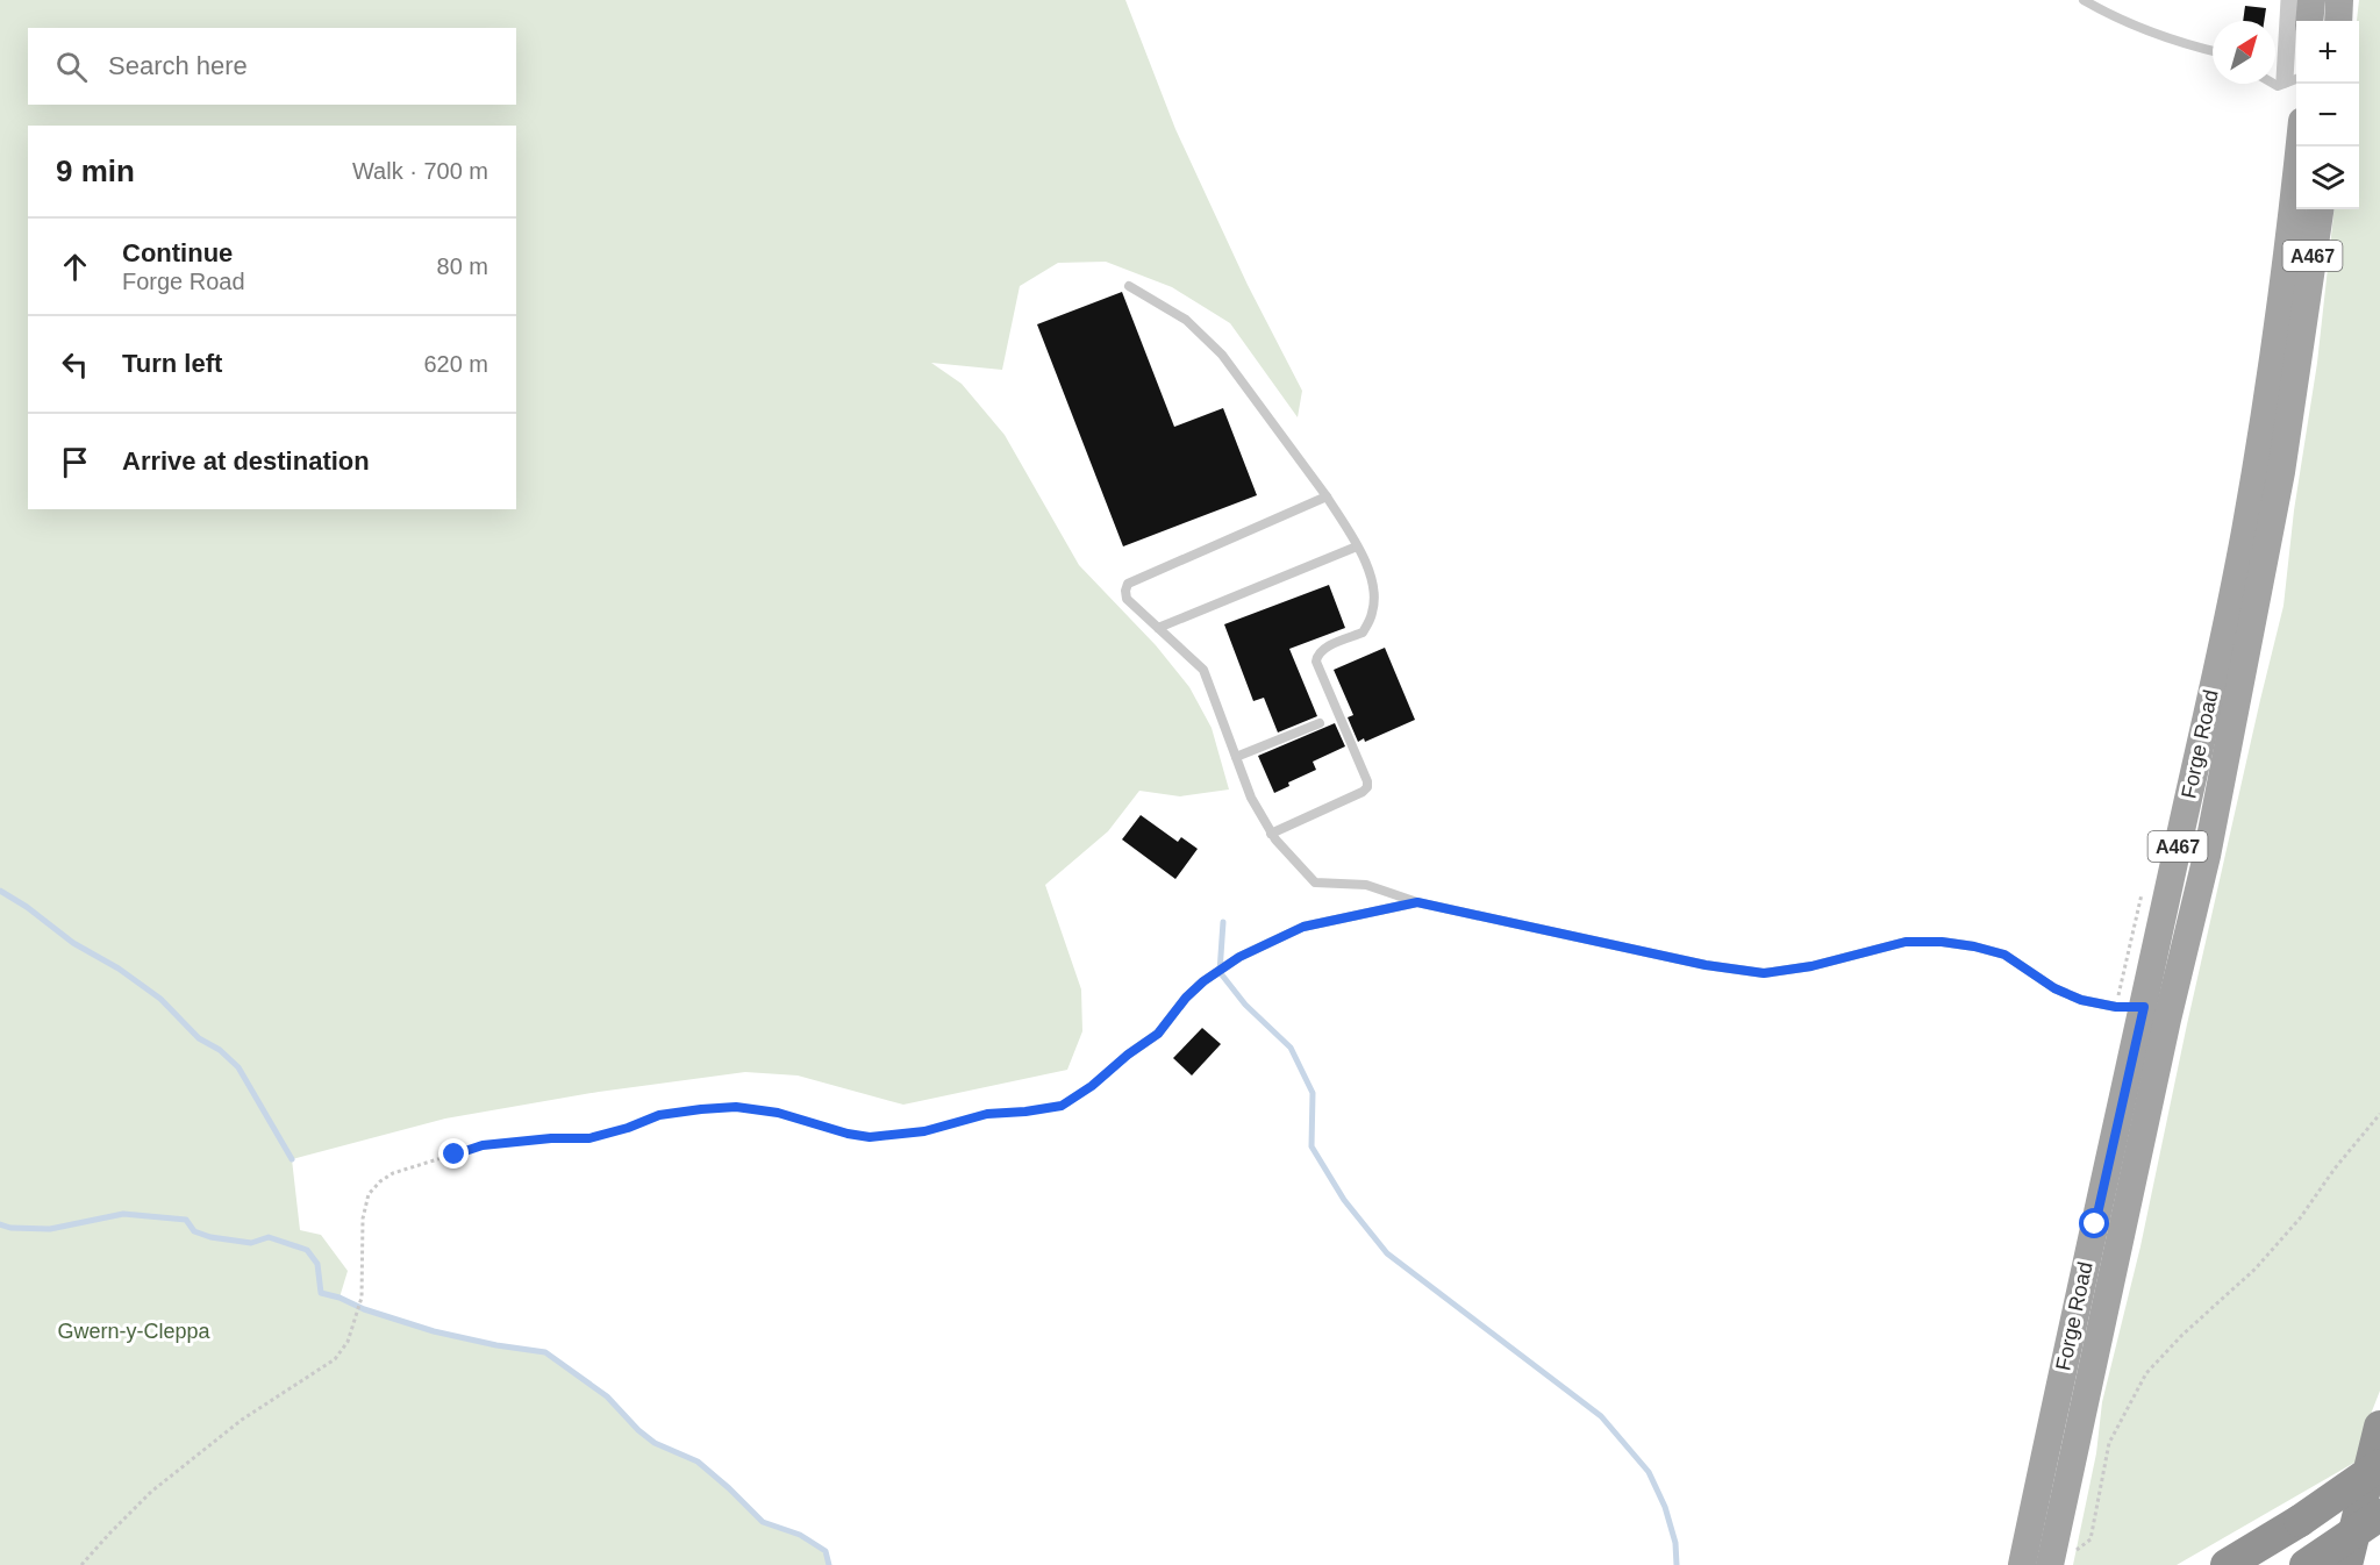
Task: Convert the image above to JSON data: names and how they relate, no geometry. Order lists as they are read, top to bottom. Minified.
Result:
{"streets":{"main road":["A467","Forge Road"]},"parks":["Gwern-y-Cleppa"],"north":"top right","page":{"map_buttons":["+","−"],"search":"Search here","heading":["9 min","Walk · 700 m"],"list":[["Continue","Forge Road","80 m"],["Turn left","620 m"],"Arrive at destination"]}}
